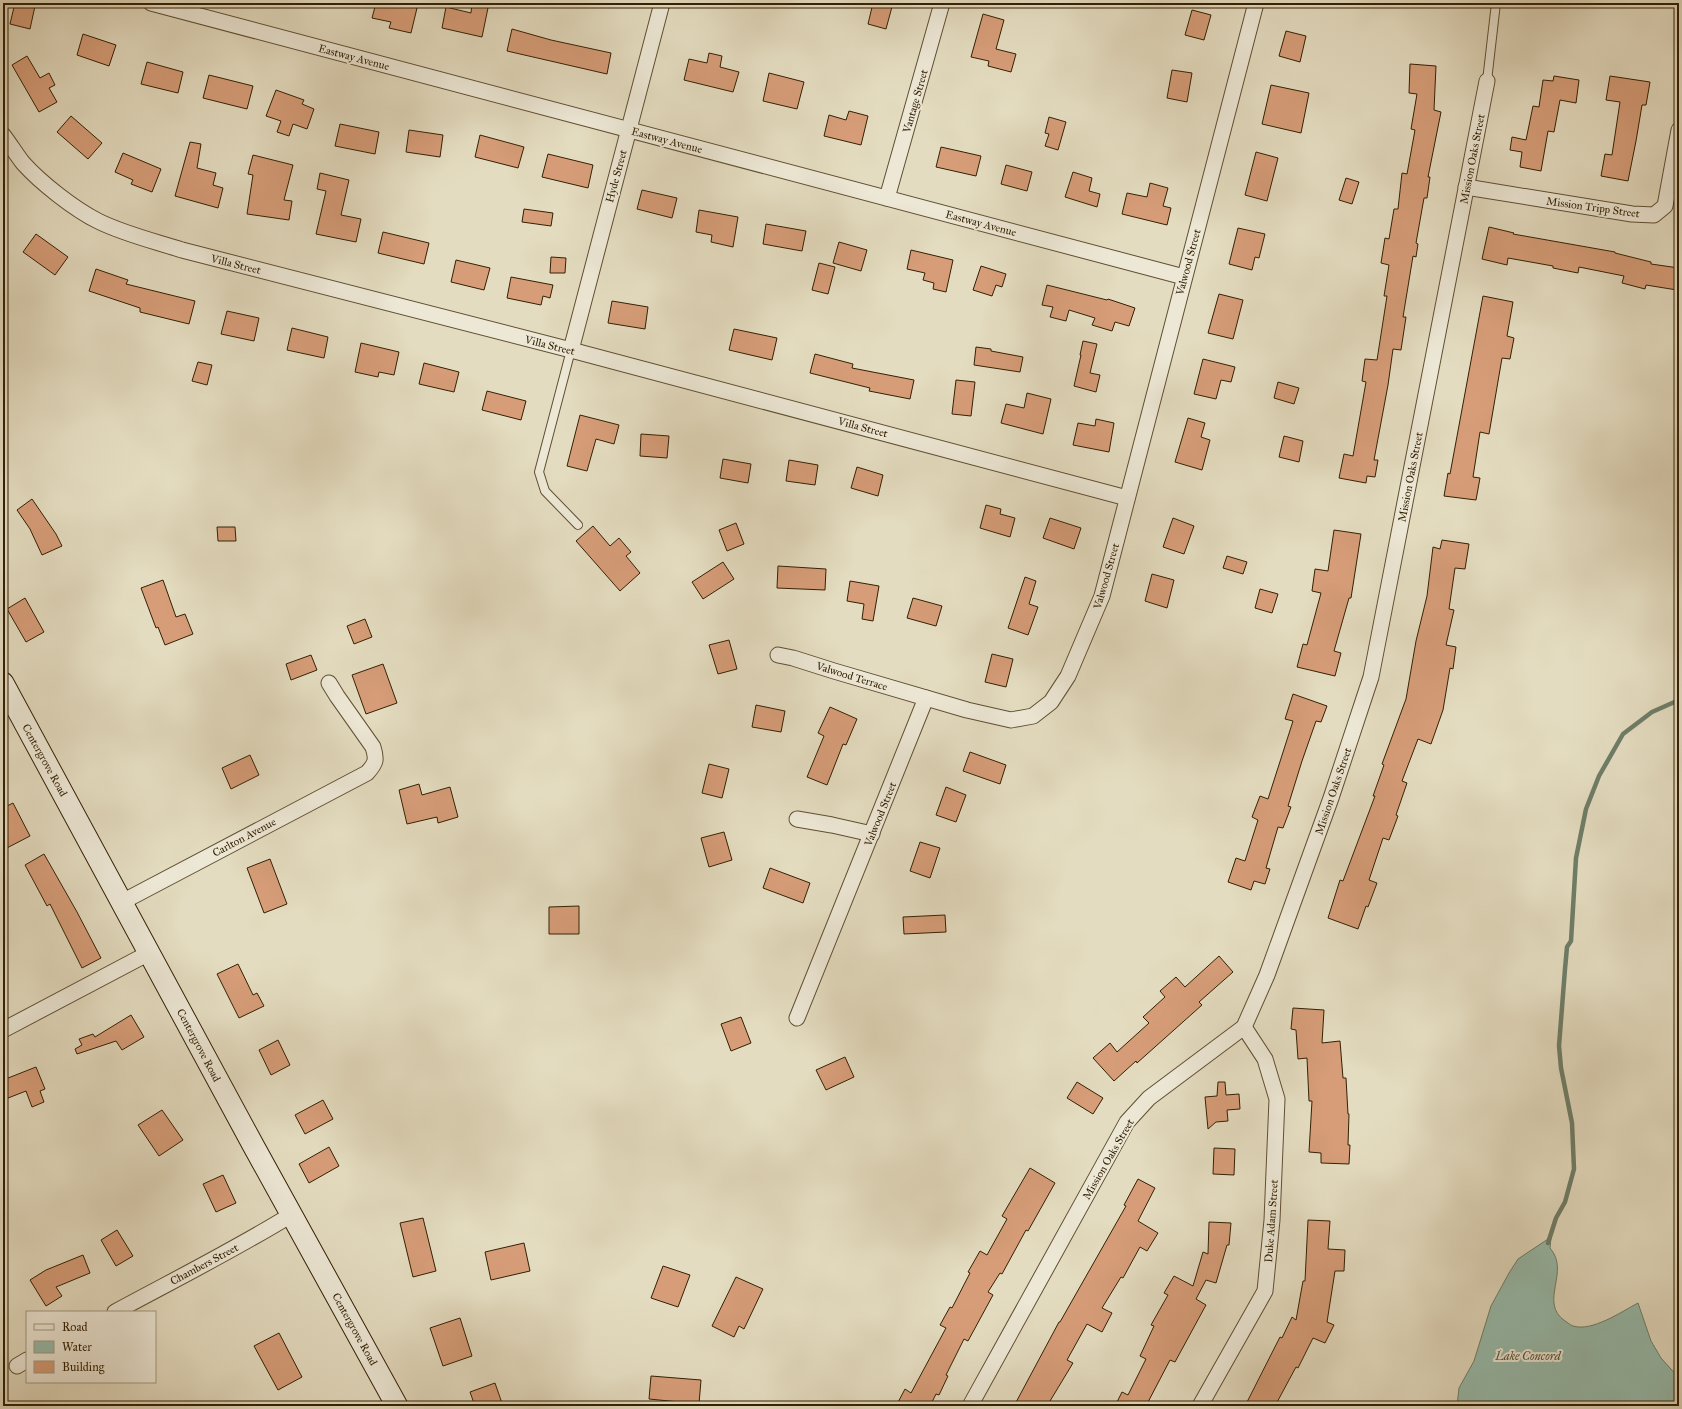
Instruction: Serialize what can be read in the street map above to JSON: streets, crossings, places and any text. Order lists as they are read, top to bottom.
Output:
{
  "streets": {
    "street": [
      "Eastway Avenue",
      "Vantage Street",
      "Mission Oaks Street",
      "Hyde Street",
      "Mission Tripp Street",
      "Valwood Street",
      "Villa Street",
      "Valwood Terrace",
      "Centergrove Road",
      "Carlton Avenue",
      "Duke Adam Street",
      "Chambers Street"
    ]
  },
  "crossings": [
    ["Eastway Avenue", "Vantage Street"],
    ["Eastway Avenue", "Hyde Street"],
    ["Eastway Avenue", "Valwood Street"],
    ["Mission Oaks Street", "Mission Tripp Street"],
    ["Mission Oaks Street", "Duke Adam Street"],
    ["Hyde Street", "Villa Street"],
    ["Valwood Street", "Villa Street"],
    ["Valwood Street", "Valwood Terrace"],
    ["Centergrove Road", "Carlton Avenue"],
    ["Centergrove Road", "Chambers Street"]
  ],
  "water": ["Lake Concord"],
  "legend": ["Road", "Water", "Building"]
}
